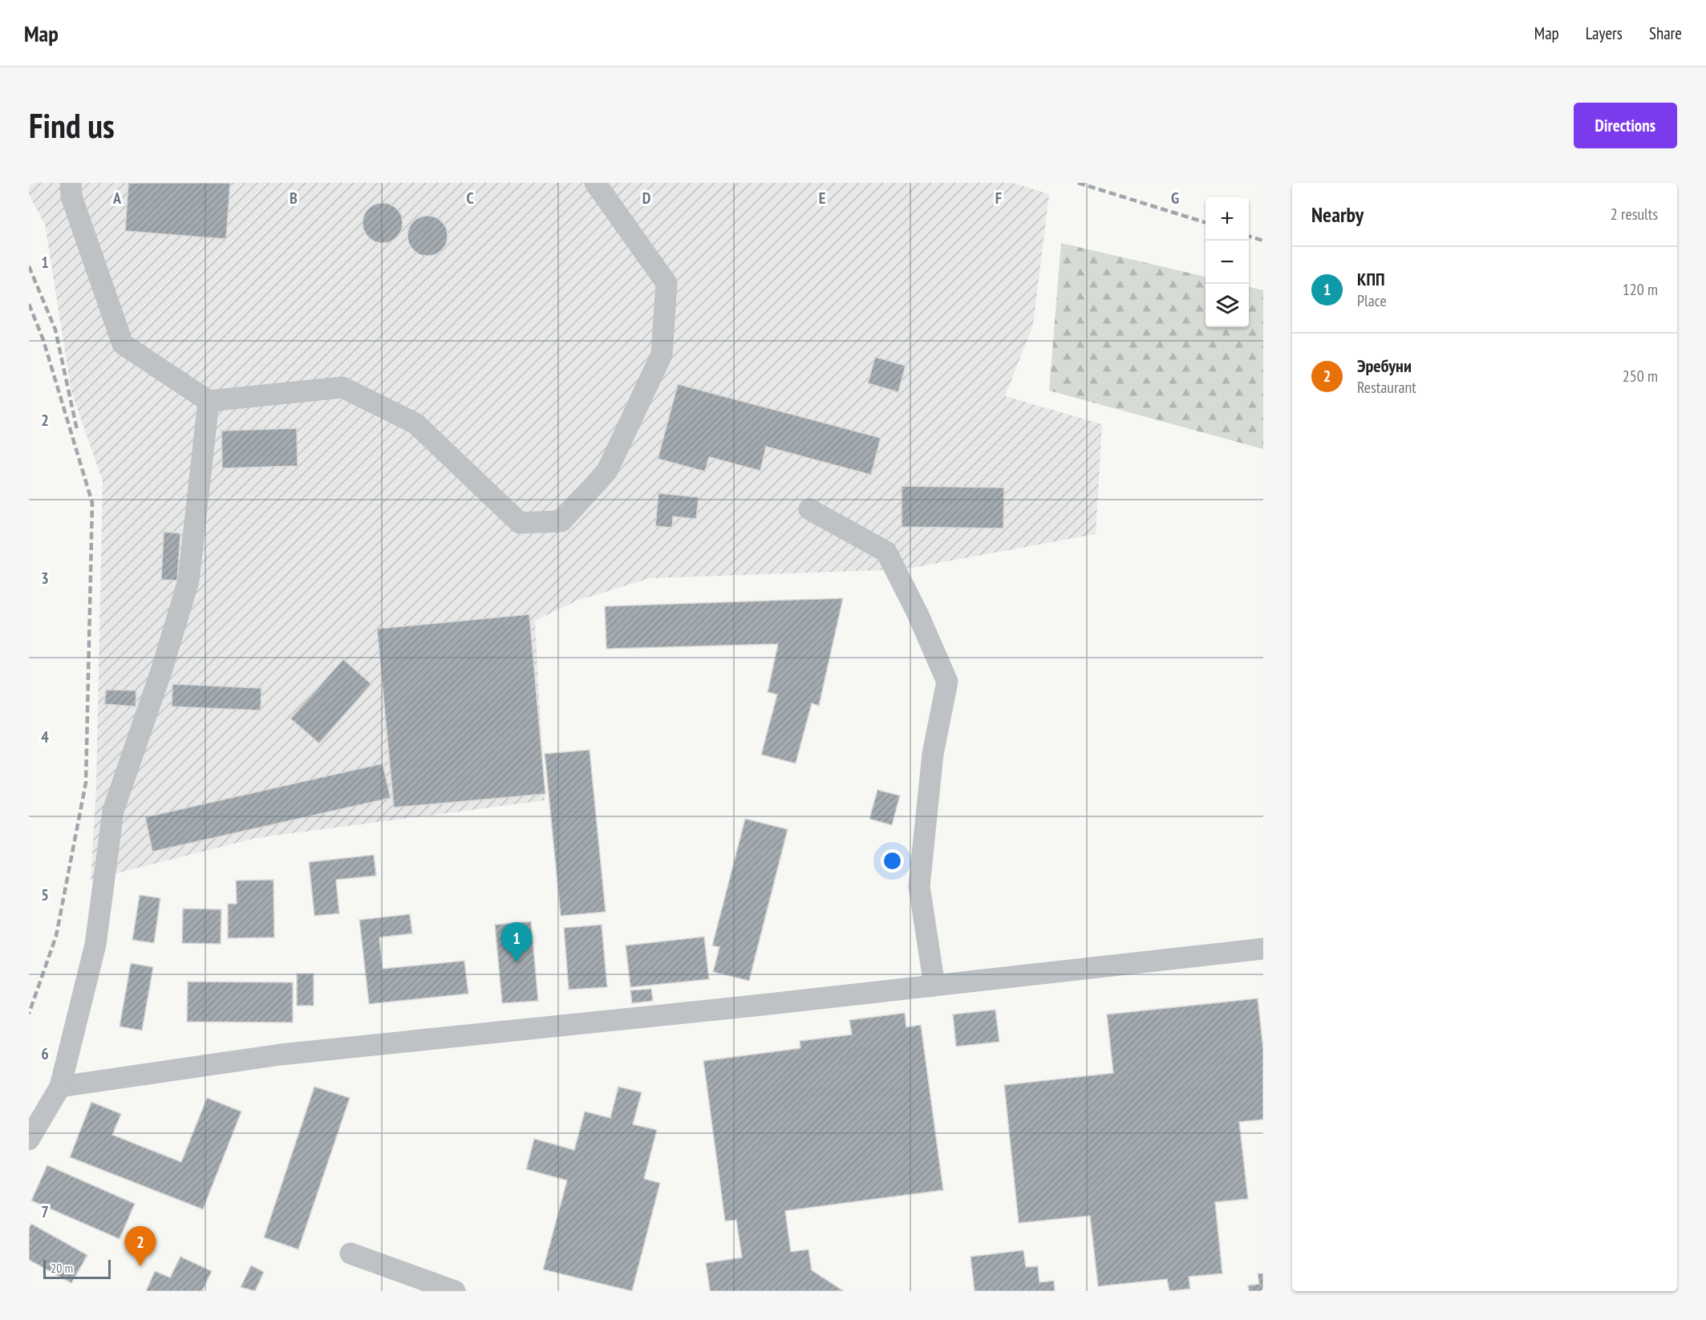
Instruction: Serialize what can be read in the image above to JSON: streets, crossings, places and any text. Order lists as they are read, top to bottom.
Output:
{
  "scale_bar": "20 m",
  "page": {
    "header": "Map",
    "nav": ["Map", "Layers", "Share"],
    "buttons": "Directions",
    "title": "Find us",
    "heading": ["Nearby", "2 results"],
    "map_buttons": ["+", "−"],
    "list": [
      {
        "mark": "1",
        "name": "КПП",
        "note": "Place",
        "value": "120 m"
      },
      {
        "mark": "2",
        "name": "Эребуни",
        "note": "Restaurant",
        "value": "250 m"
      }
    ],
    "pins": ["1", "2"],
    "scale": "20 m"
  },
  "grid": {
    "columns": [
      "A",
      "B",
      "C",
      "D",
      "E",
      "F",
      "G"
    ],
    "rows": [
      "1",
      "2",
      "3",
      "4",
      "5",
      "6",
      "7"
    ]
  }
}
